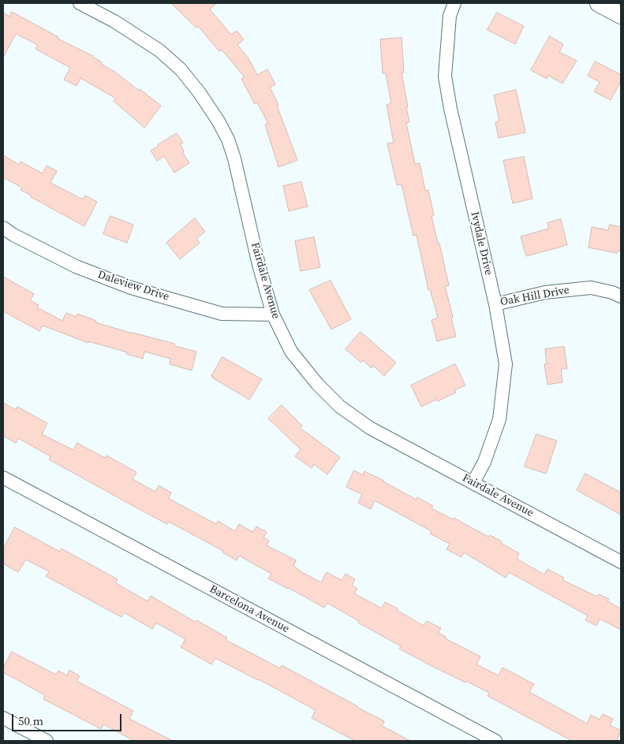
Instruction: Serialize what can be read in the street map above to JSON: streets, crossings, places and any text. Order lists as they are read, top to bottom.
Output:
{
  "streets": {
    "street": [
      "Ivydale Drive",
      "Fairdale Avenue",
      "Daleview Drive",
      "Oak Hill Drive",
      "Barcelona Avenue"
    ]
  },
  "crossings": [
    ["Ivydale Drive", "Fairdale Avenue"],
    ["Ivydale Drive", "Oak Hill Drive"],
    ["Fairdale Avenue", "Daleview Drive"]
  ],
  "scale_bar": "50 m"
}
